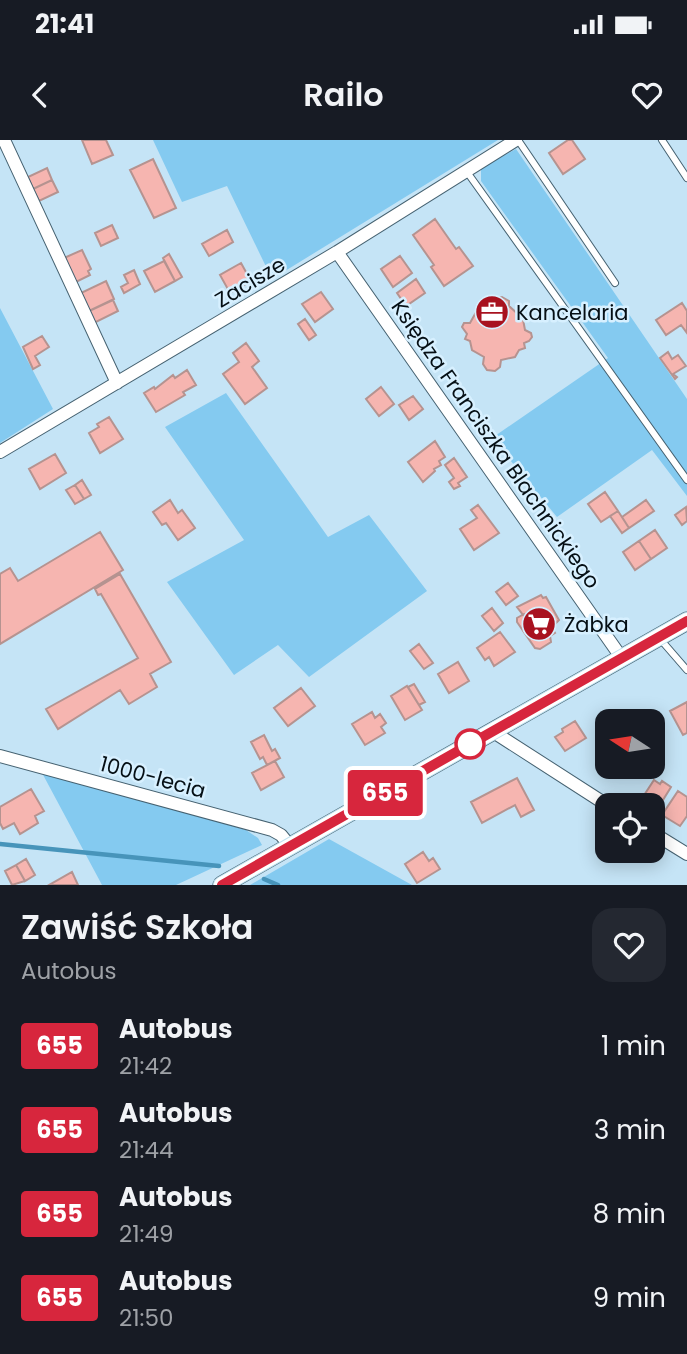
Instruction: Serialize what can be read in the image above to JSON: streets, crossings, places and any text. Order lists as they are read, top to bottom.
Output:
{
  "streets": {
    "street": ["Zacisze", "Księdza Franciszka Blachnickiego", "1000-lecia"]
  },
  "crossings": [
    ["Zacisze", "Księdza Franciszka Blachnickiego"]
  ],
  "places": {
    "office": ["Kancelaria"],
    "supermarket": ["Żabka"]
  },
  "lines": ["bus line 655"],
  "north": "left",
  "page": {
    "status": "21:41",
    "header": "Railo",
    "on_map": "655",
    "heading": ["Zawiść Szkoła", "Autobus"],
    "list": [
      {
        "mark": "655",
        "name": "Autobus",
        "note": "21:42",
        "value": "1 min"
      },
      {
        "mark": "655",
        "name": "Autobus",
        "note": "21:44",
        "value": "3 min"
      },
      {
        "mark": "655",
        "name": "Autobus",
        "note": "21:49",
        "value": "8 min"
      },
      {
        "mark": "655",
        "name": "Autobus",
        "note": "21:50",
        "value": "9 min"
      }
    ]
  }
}
